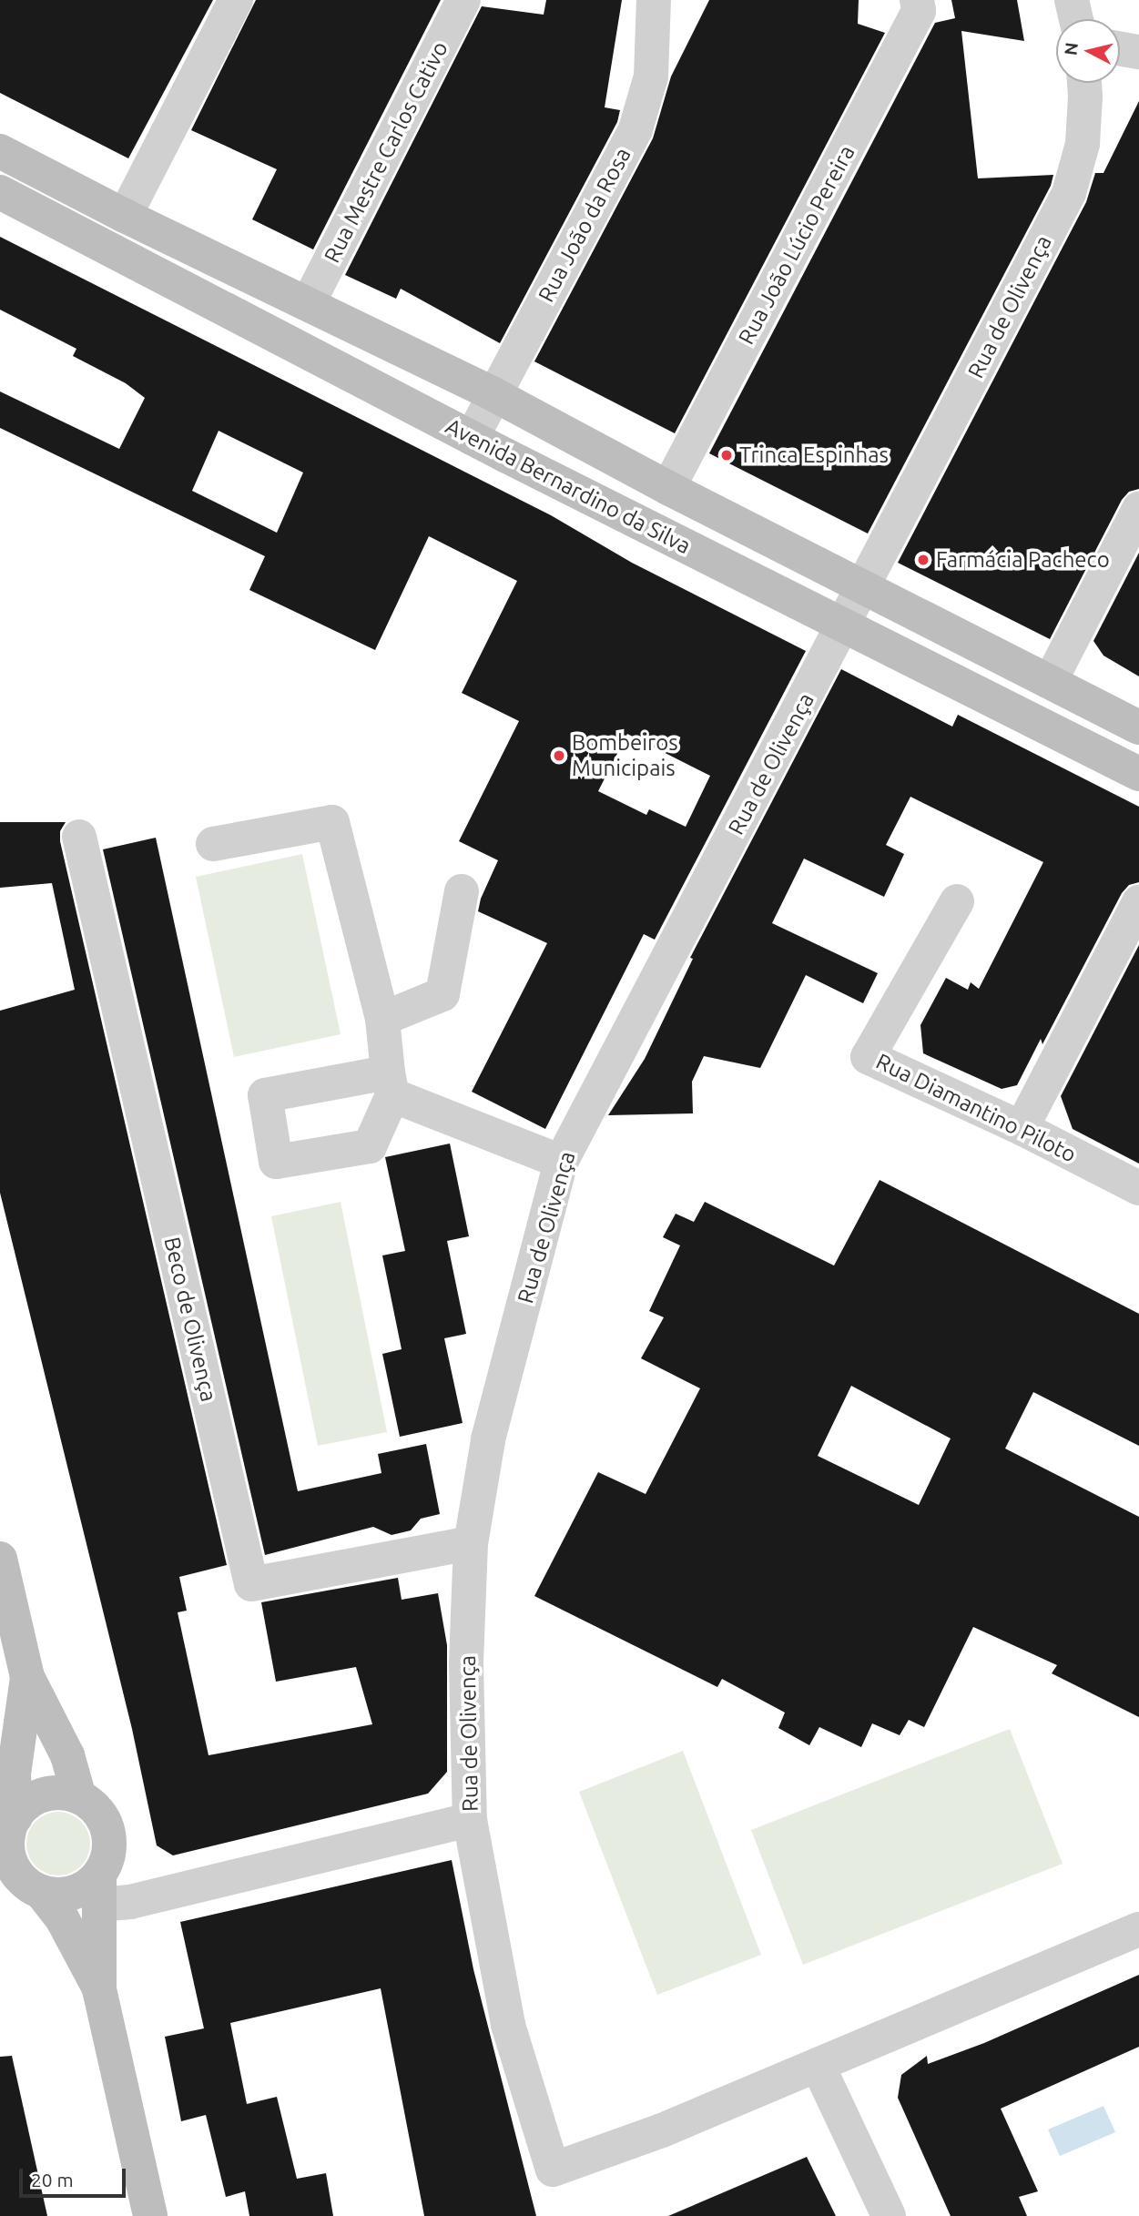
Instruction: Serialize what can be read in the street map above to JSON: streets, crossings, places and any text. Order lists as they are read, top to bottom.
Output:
{
  "streets": {
    "main road": ["Avenida Bernardino da Silva"],
    "street": [
      "Rua Mestre Carlos Cativo",
      "Rua João da Rosa",
      "Rua João Lúcio Pereira",
      "Rua de Olivença",
      "Rua Diamantino Piloto",
      "Beco de Olivença"
    ]
  },
  "crossings": [
    ["Rua Mestre Carlos Cativo", "Avenida Bernardino da Silva"],
    ["Rua João da Rosa", "Avenida Bernardino da Silva"],
    ["Rua João Lúcio Pereira", "Avenida Bernardino da Silva"],
    ["Rua de Olivença", "Avenida Bernardino da Silva"],
    ["Rua de Olivença", "Beco de Olivença"]
  ],
  "places": ["Trinca Espinhas", "Farmácia Pacheco", "Bombeiros Municipais"],
  "scale_bar": "20 m",
  "north": "left"
}
